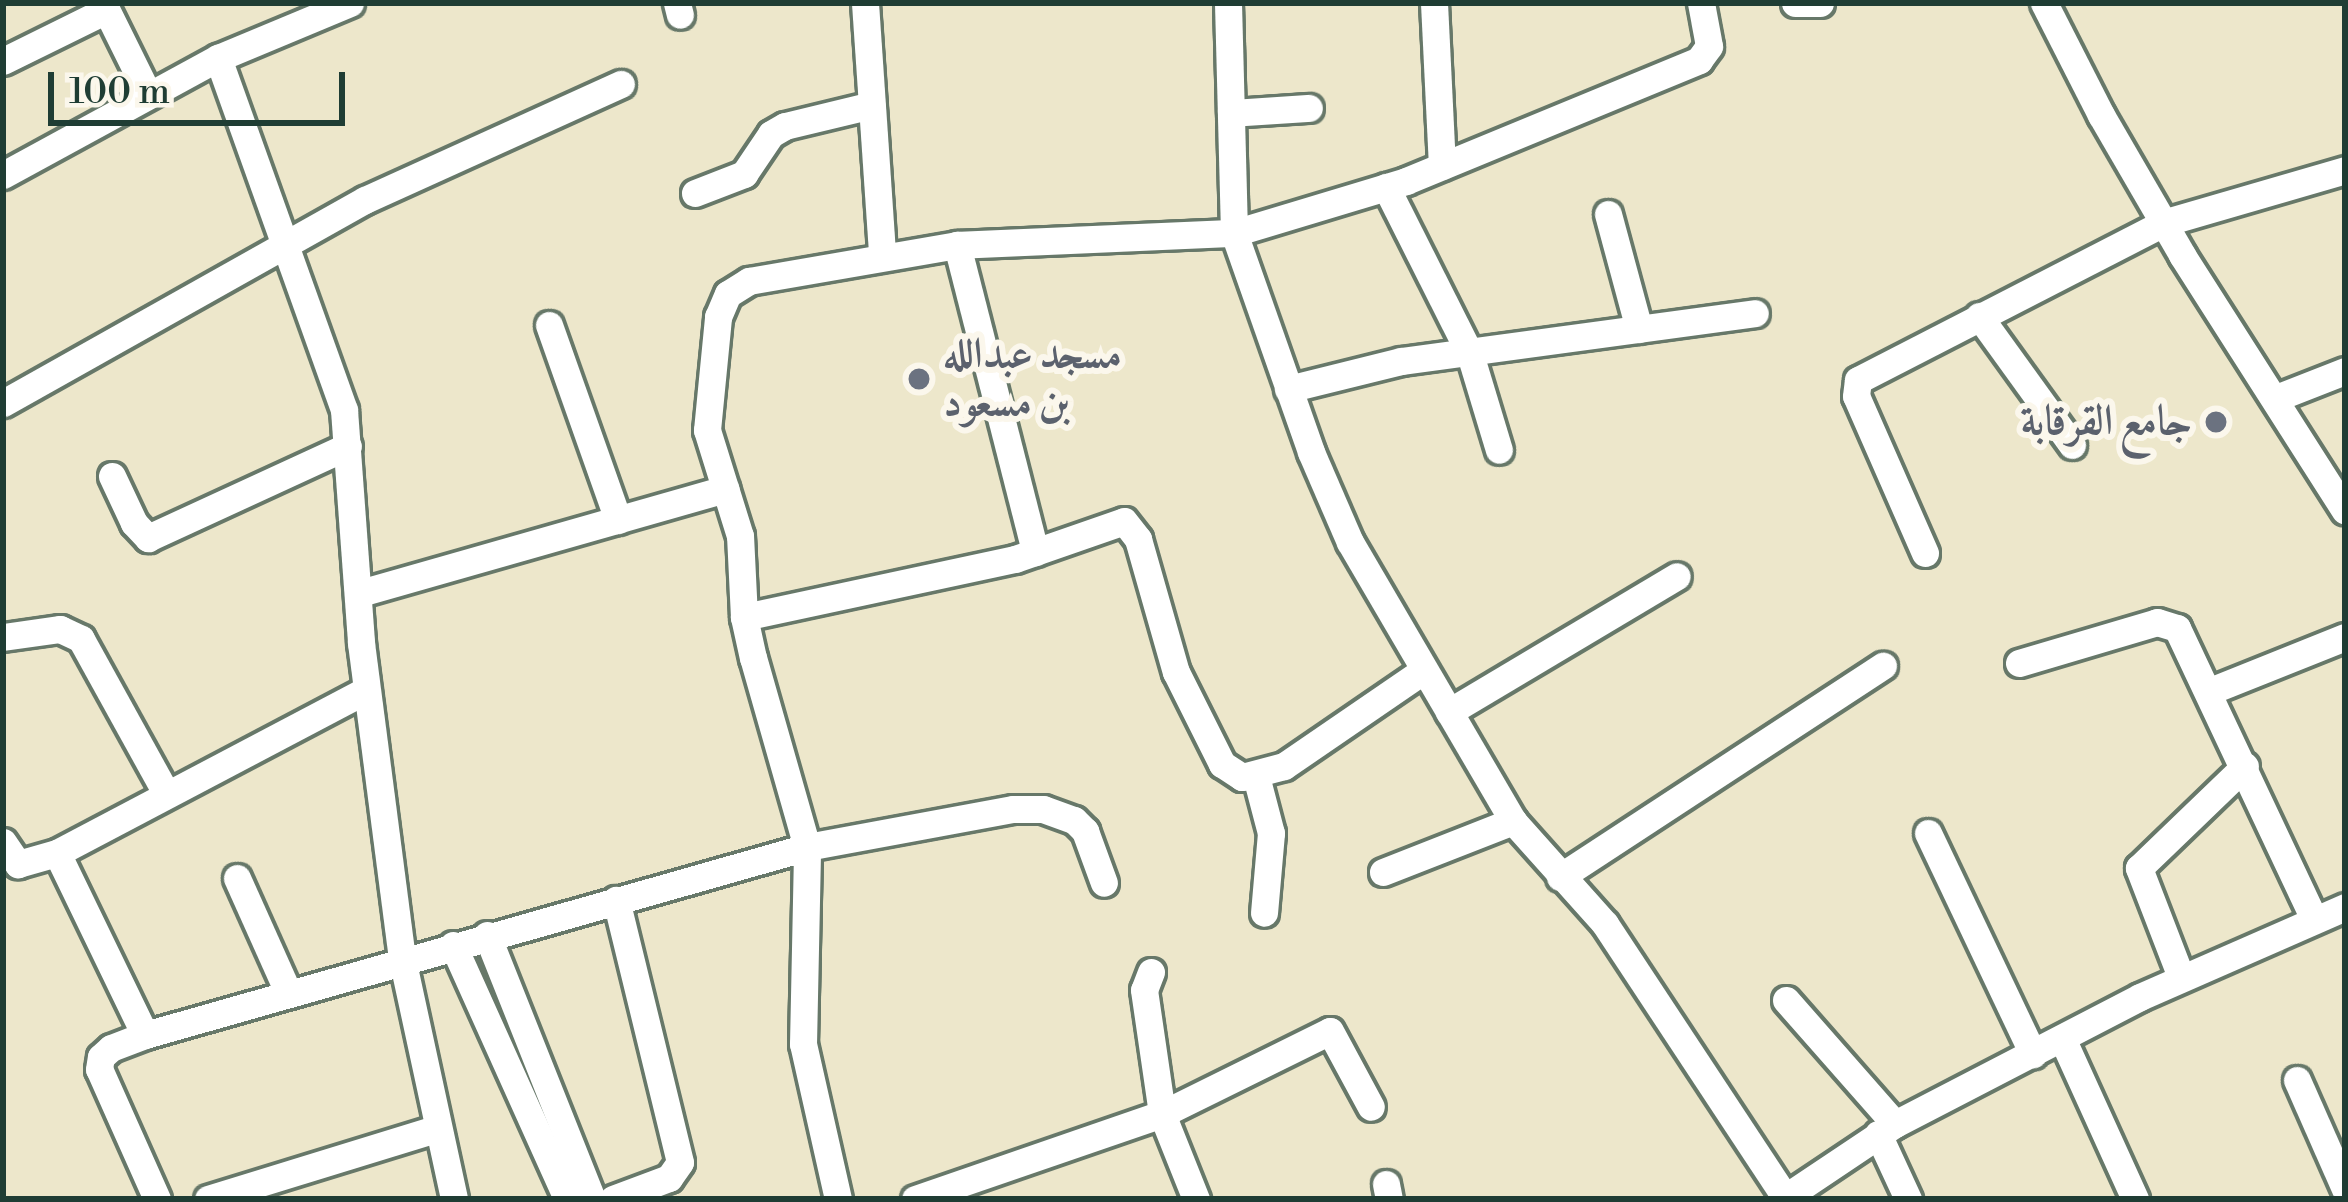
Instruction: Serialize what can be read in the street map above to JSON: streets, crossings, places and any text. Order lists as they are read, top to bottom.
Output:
{
  "places": ["مسجد عبدالله بن مسعود", "جامع القرقابة"],
  "scale_bar": "100 m"
}
